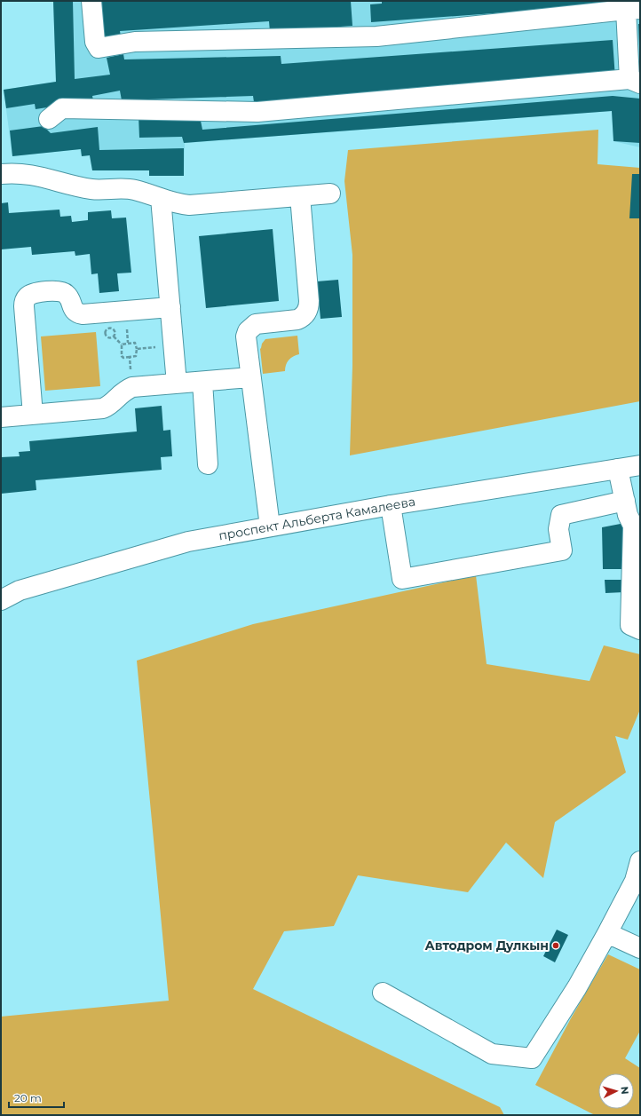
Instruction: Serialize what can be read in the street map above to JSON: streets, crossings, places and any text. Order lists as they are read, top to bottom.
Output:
{
  "streets": {
    "main road": ["проспект Альберта Камалеева"]
  },
  "places": ["Автодром Дулкын"],
  "scale_bar": "20 m",
  "north": "right"
}
